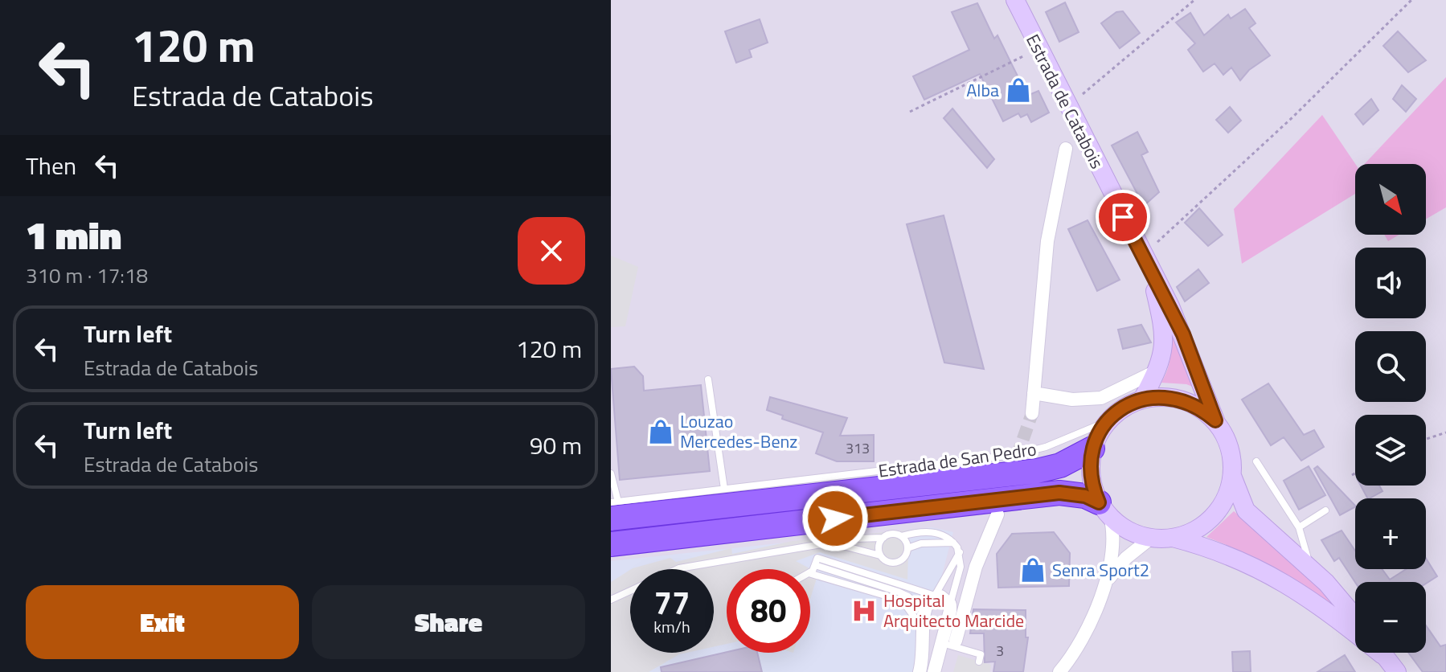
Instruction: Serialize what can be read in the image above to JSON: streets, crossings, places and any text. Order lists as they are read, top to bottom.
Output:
{
  "streets": {
    "main road": ["Estrada de Catabois"],
    "lane": ["Estrada de San Pedro"]
  },
  "crossings": [
    ["Estrada de Catabois", "Estrada de San Pedro"]
  ],
  "places": {
    "shop": ["Alba", "Louzao Mercedes-Benz", "Senra Sport2"],
    "hospital": ["Hospital Arquitecto Marcide"]
  },
  "house_numbers": ["313", "3"],
  "north": "bottom right",
  "page": {
    "turn": ["120 m", "Estrada de Catabois"],
    "then": "Then",
    "map_buttons": ["+", "−"],
    "heading": ["1 min", "310 m · 17:18"],
    "list": [
      {
        "name": "Turn left",
        "note": "Estrada de Catabois",
        "value": "120 m"
      },
      {
        "name": "Turn left",
        "note": "Estrada de Catabois",
        "value": "90 m"
      }
    ],
    "speed": "77 km/h",
    "limit": "80",
    "buttons": ["Exit", "Share"]
  }
}
